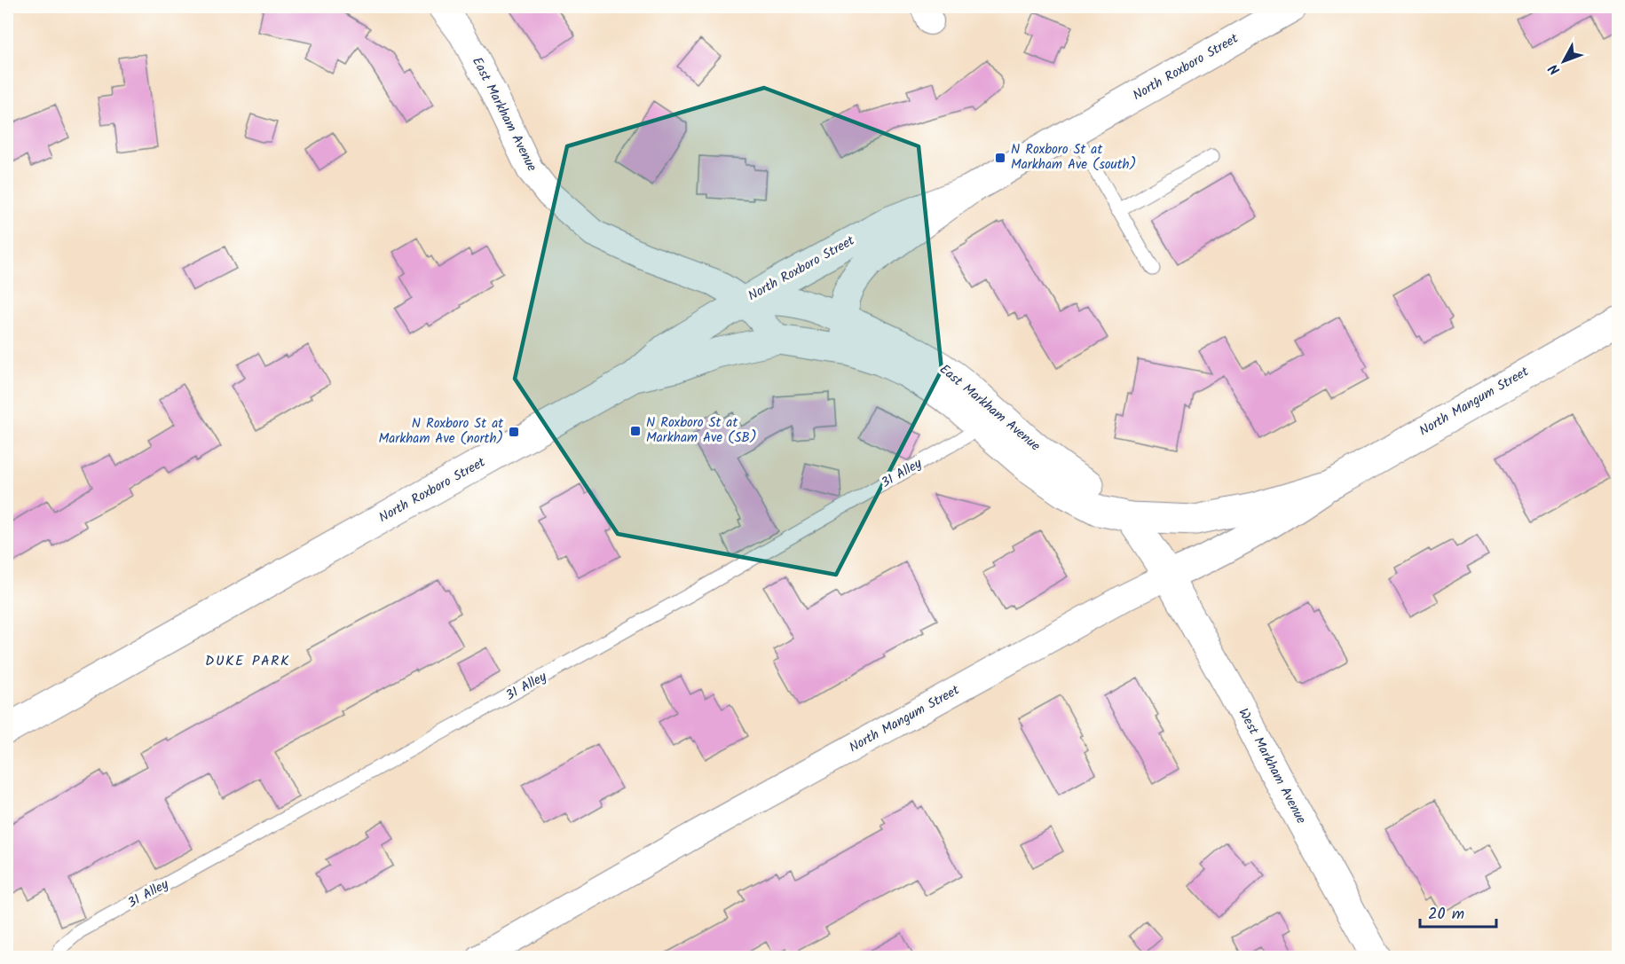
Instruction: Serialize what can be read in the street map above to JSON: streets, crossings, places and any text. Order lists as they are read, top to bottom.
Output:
{
  "streets": {
    "main road": [
      "North Roxboro Street",
      "East Markham Avenue",
      "North Mangum Street",
      "West Markham Avenue"
    ],
    "lane": ["31 Alley"]
  },
  "crossings": [
    ["North Roxboro Street", "East Markham Avenue"],
    ["East Markham Avenue", "North Mangum Street"],
    ["East Markham Avenue", "31 Alley"],
    ["East Markham Avenue", "West Markham Avenue"],
    ["North Mangum Street", "West Markham Avenue"]
  ],
  "districts": ["DUKE PARK"],
  "places": {
    "transit": ["N Roxboro St at Markham Ave (south)", "N Roxboro St at Markham Ave (SB)", "N Roxboro St at Markham Ave (north)"]
  },
  "scale_bar": "20 m",
  "north": "bottom left"
}
